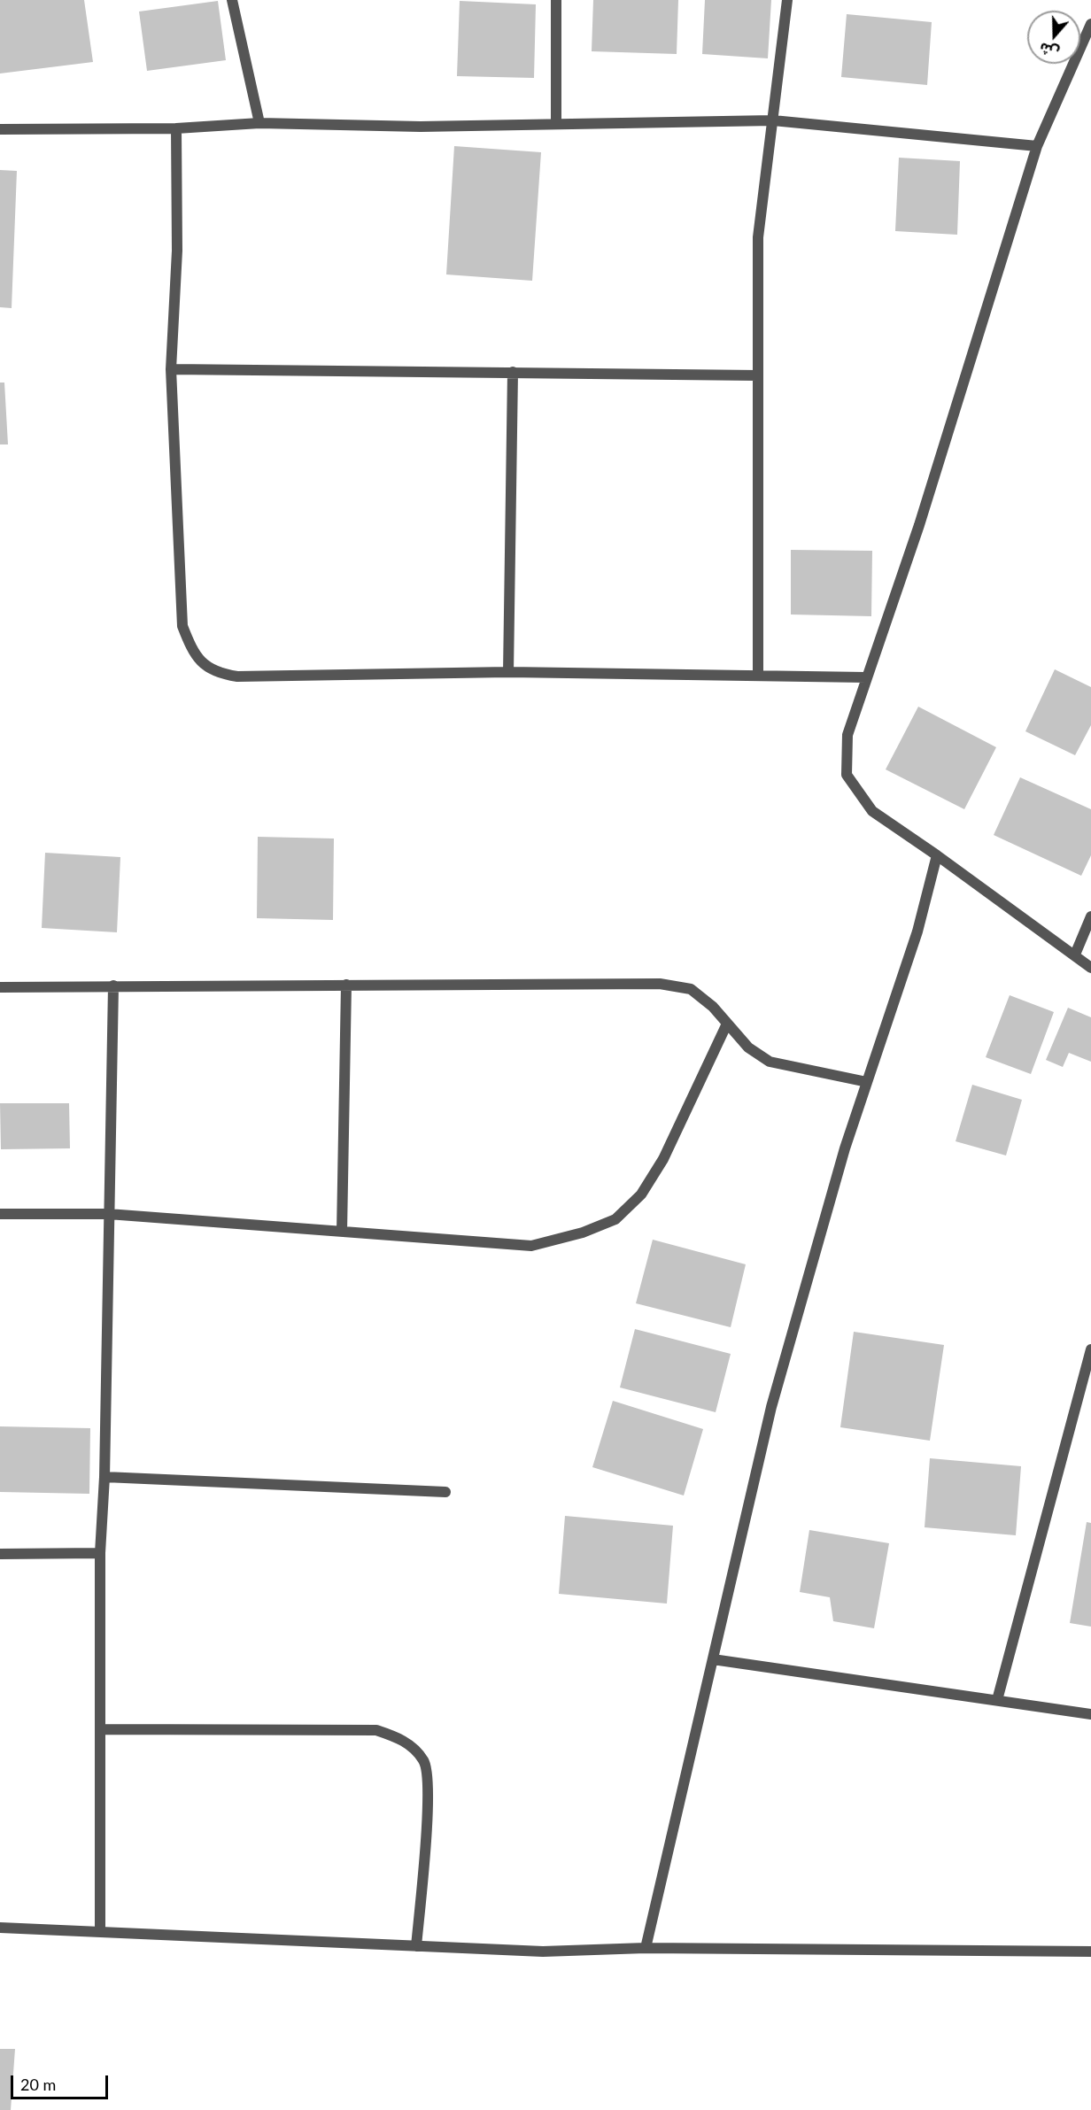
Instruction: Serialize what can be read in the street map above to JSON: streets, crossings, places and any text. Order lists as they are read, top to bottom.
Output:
{
  "scale_bar": "20 m",
  "north": "bottom"
}
